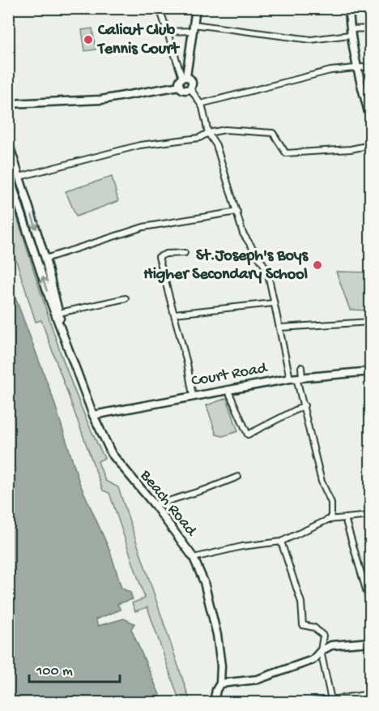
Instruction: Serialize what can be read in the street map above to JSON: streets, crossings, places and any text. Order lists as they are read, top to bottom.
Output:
{
  "streets": {
    "main road": ["Court Road", "Beach Road"]
  },
  "crossings": [
    ["Court Road", "Beach Road"]
  ],
  "places": ["Calicut Club Tennis Court", "St.Joseph's Boys Higher Secondary School"],
  "scale_bar": "100 m"
}
